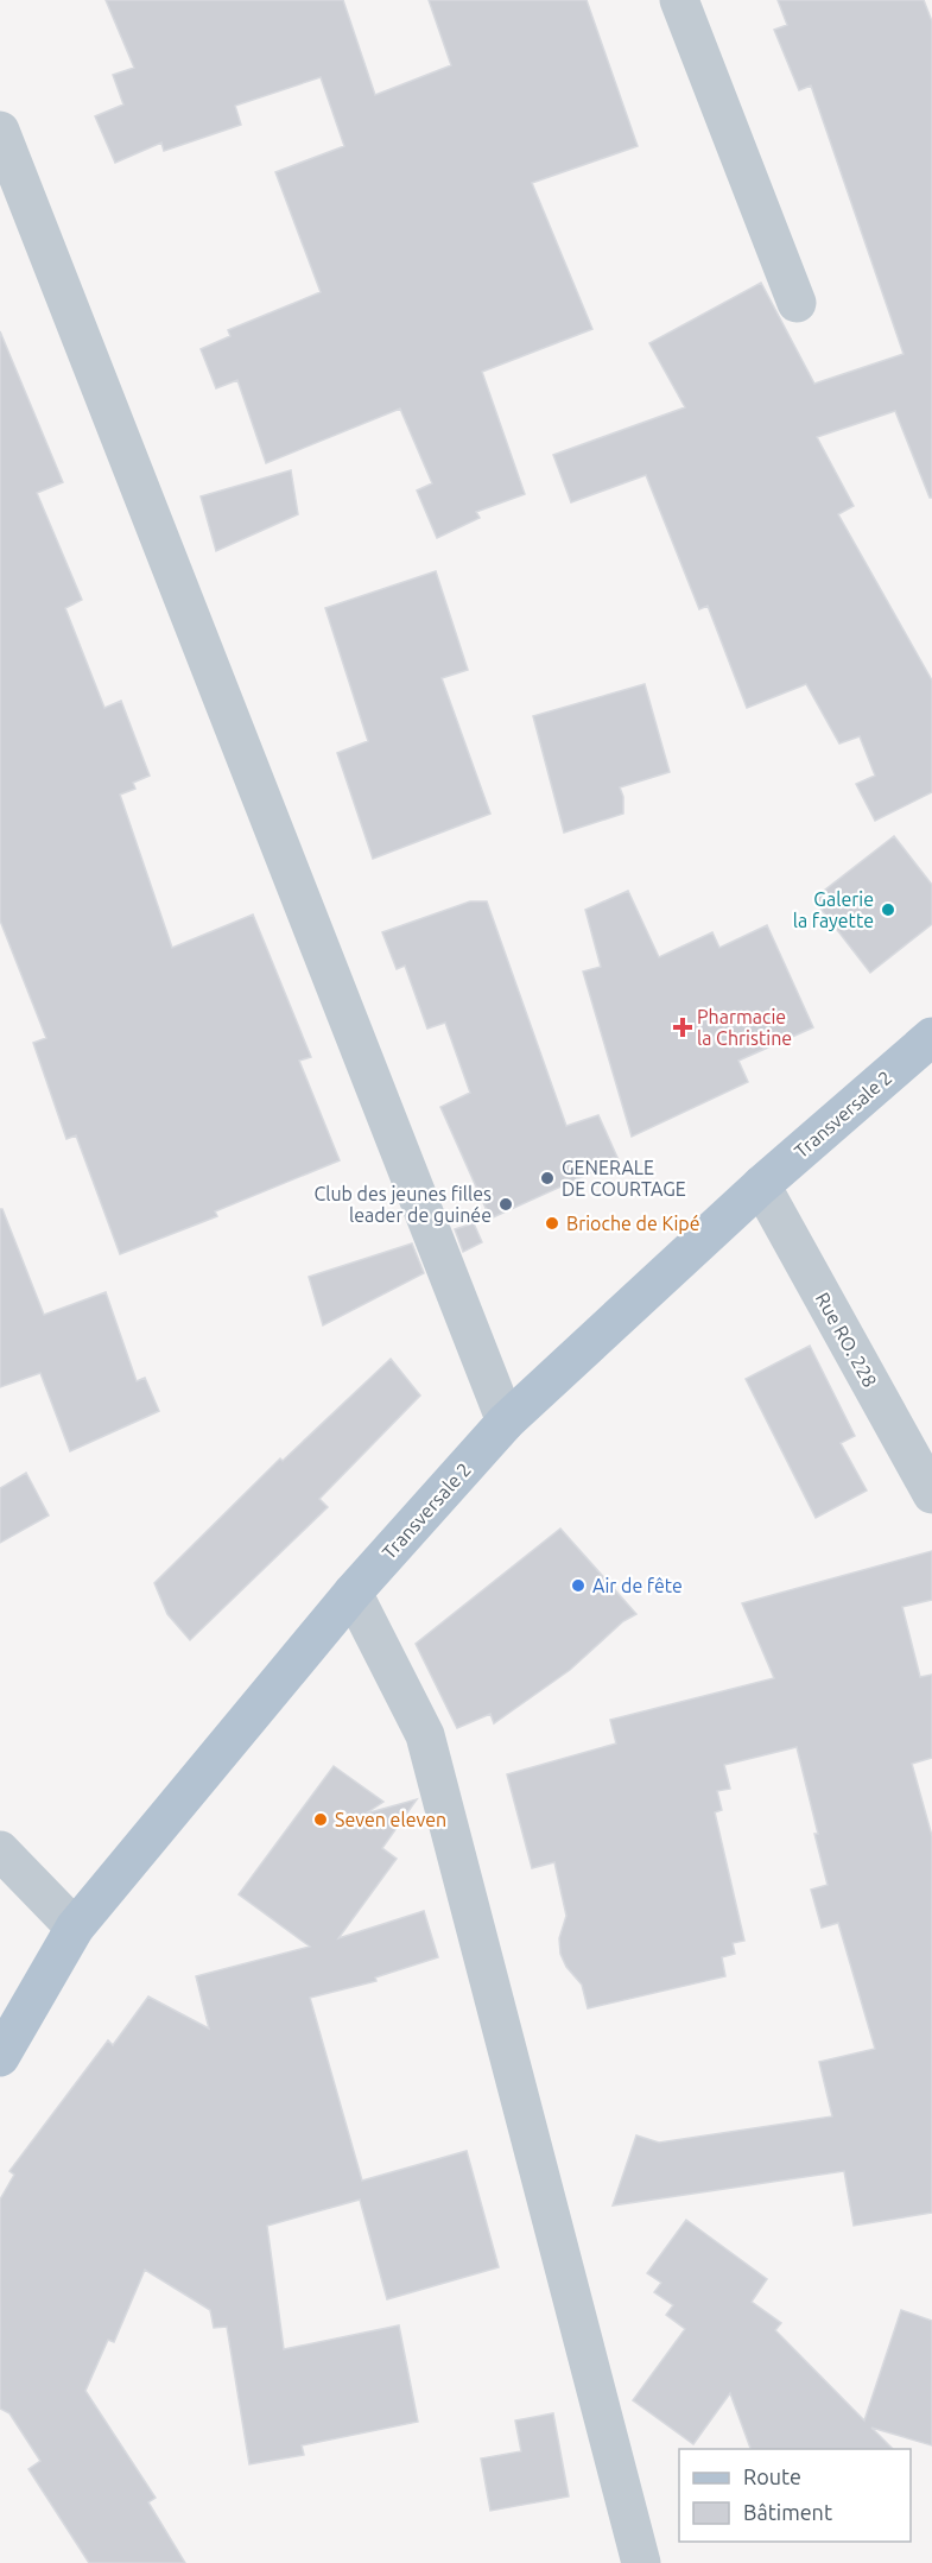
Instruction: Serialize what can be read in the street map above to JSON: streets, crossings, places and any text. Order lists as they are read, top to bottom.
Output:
{
  "streets": {
    "main road": ["Transversale 2"],
    "street": ["Rue RO. 228"]
  },
  "crossings": [
    ["Transversale 2", "Rue RO. 228"]
  ],
  "places": {
    "other": [
      "Galerie la fayette",
      "GENERALE DE COURTAGE",
      "Club des jeunes filles leader de guinée",
      "Brioche de Kipé",
      "Air de fête",
      "Seven eleven"
    ],
    "health": ["Pharmacie la Christine"]
  },
  "legend": ["Route", "Bâtiment"]
}
